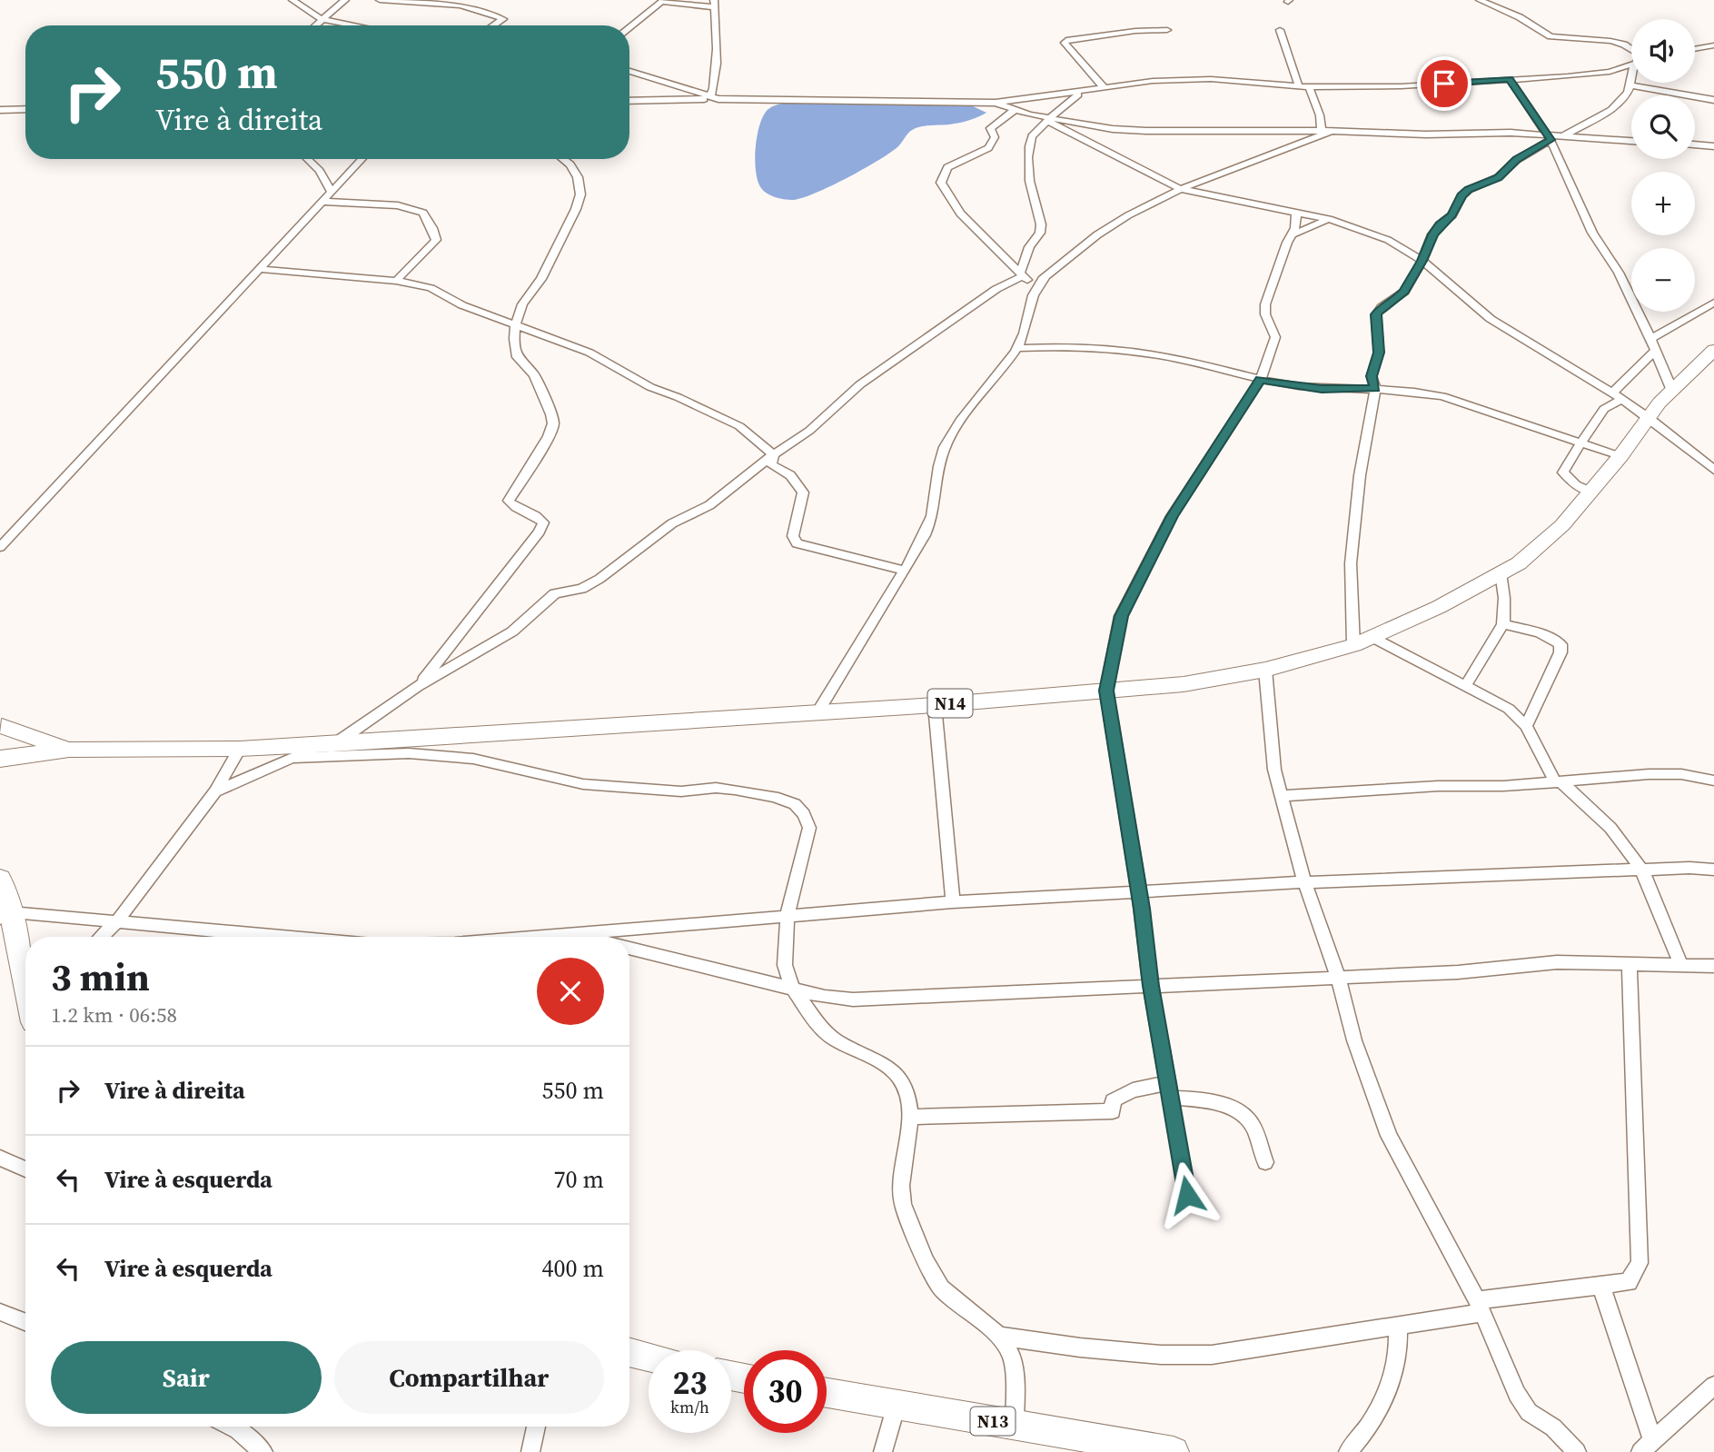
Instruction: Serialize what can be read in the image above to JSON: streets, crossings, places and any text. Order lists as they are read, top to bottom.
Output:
{
  "streets": {
    "main road": ["N14", "N13"]
  },
  "page": {
    "map_buttons": ["+", "−"],
    "turn": ["550 m", "Vire à direita"],
    "heading": ["3 min", "1.2 km · 06:58"],
    "list": [
      {
        "name": "Vire à direita",
        "value": "550 m"
      },
      {
        "name": "Vire à esquerda",
        "value": "70 m"
      },
      {
        "name": "Vire à esquerda",
        "value": "400 m"
      }
    ],
    "buttons": ["Sair", "Compartilhar"],
    "speed": "23 km/h",
    "limit": "30"
  }
}
